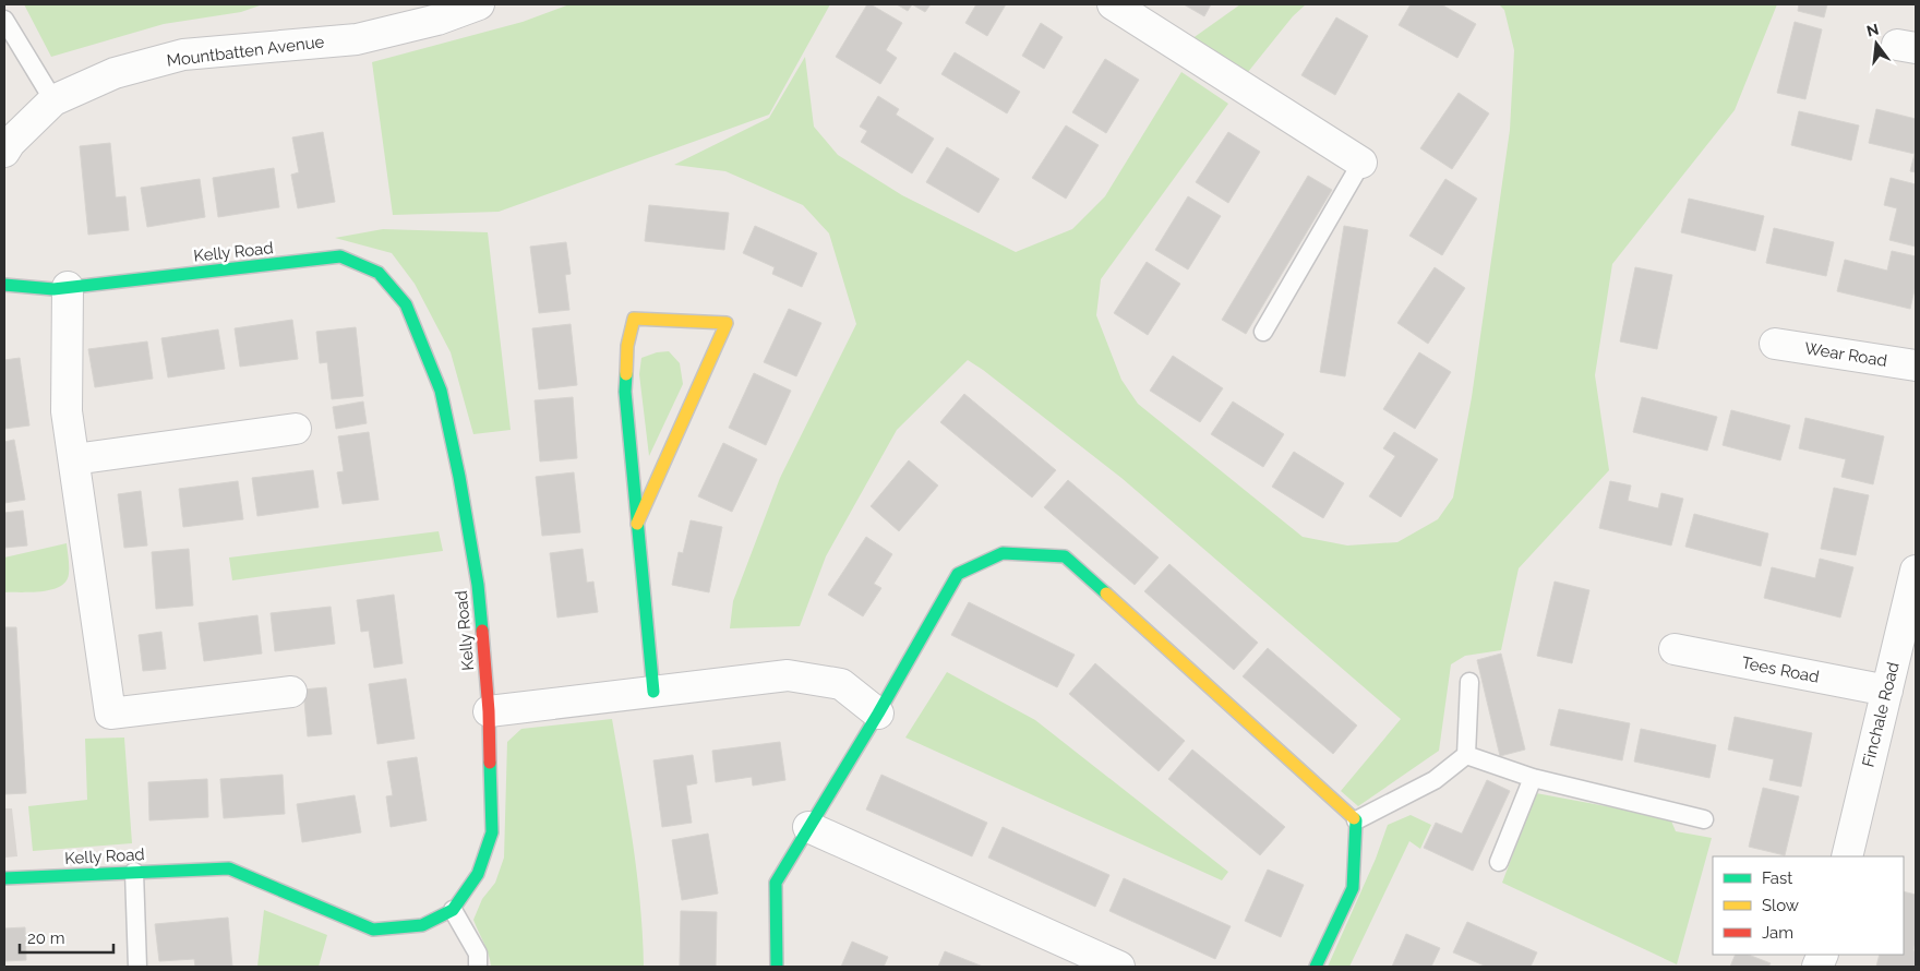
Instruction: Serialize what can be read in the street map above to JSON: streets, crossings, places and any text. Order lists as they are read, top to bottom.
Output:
{
  "streets": {
    "street": [
      "Mountbatten Avenue",
      "Kelly Road",
      "Wear Road",
      "Tees Road",
      "Finchale Road"
    ]
  },
  "crossings": [
    ["Tees Road", "Finchale Road"]
  ],
  "legend": ["Fast", "Slow", "Jam"],
  "scale_bar": "20 m",
  "north": "top"
}
